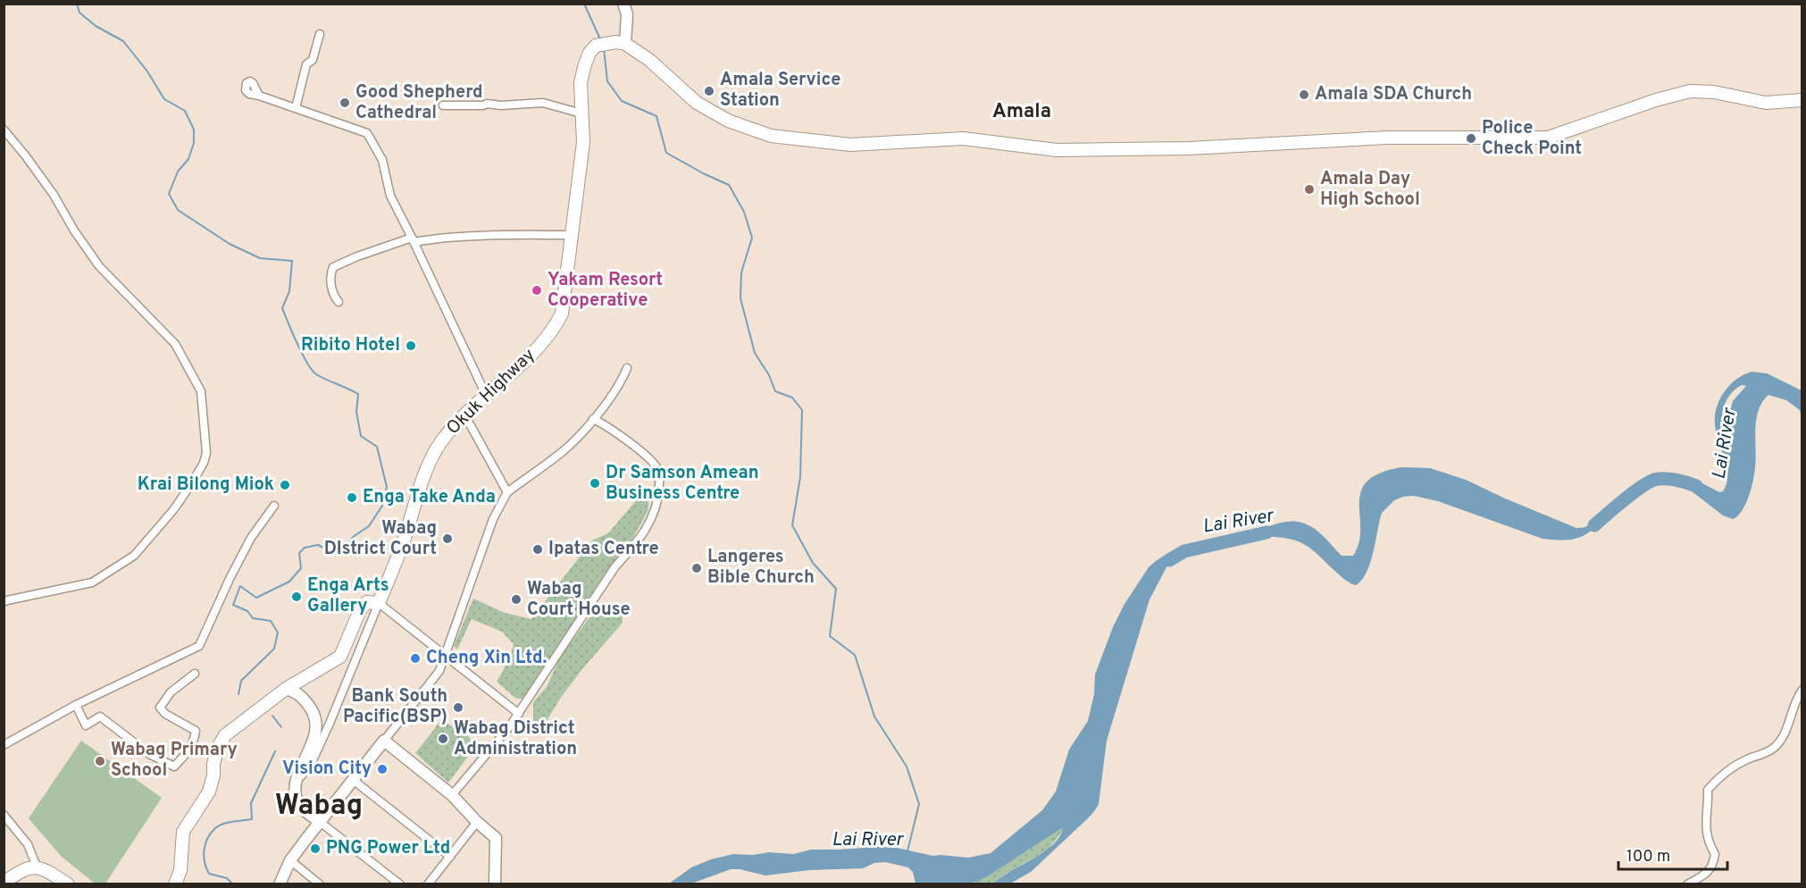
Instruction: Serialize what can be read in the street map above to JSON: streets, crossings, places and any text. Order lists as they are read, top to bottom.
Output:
{
  "streets": {
    "main road": ["Okuk Highway"]
  },
  "districts": ["Amala", "Wabag"],
  "water": ["Lai River"],
  "places": [
    "Amala Service Station",
    "Amala SDA Church",
    "Good Shepherd Cathedral",
    "Police Check Point",
    "Amala Day High School",
    "Yakam Resort Cooperative",
    "Ribito Hotel",
    "Dr Samson Amean Business Centre",
    "Krai Bilong Miok",
    "Enga Take Anda",
    "Wabag DIstrict Court",
    "Ipatas Centre",
    "Langeres Bible Church",
    "Enga Arts Gallery",
    "Wabag Court House",
    "Cheng Xin Ltd.",
    "Bank South Pacific(BSP)",
    "Wabag District Administration",
    "Wabag Primary School",
    "Vision City",
    "PNG Power Ltd"
  ],
  "scale_bar": "100 m"
}
